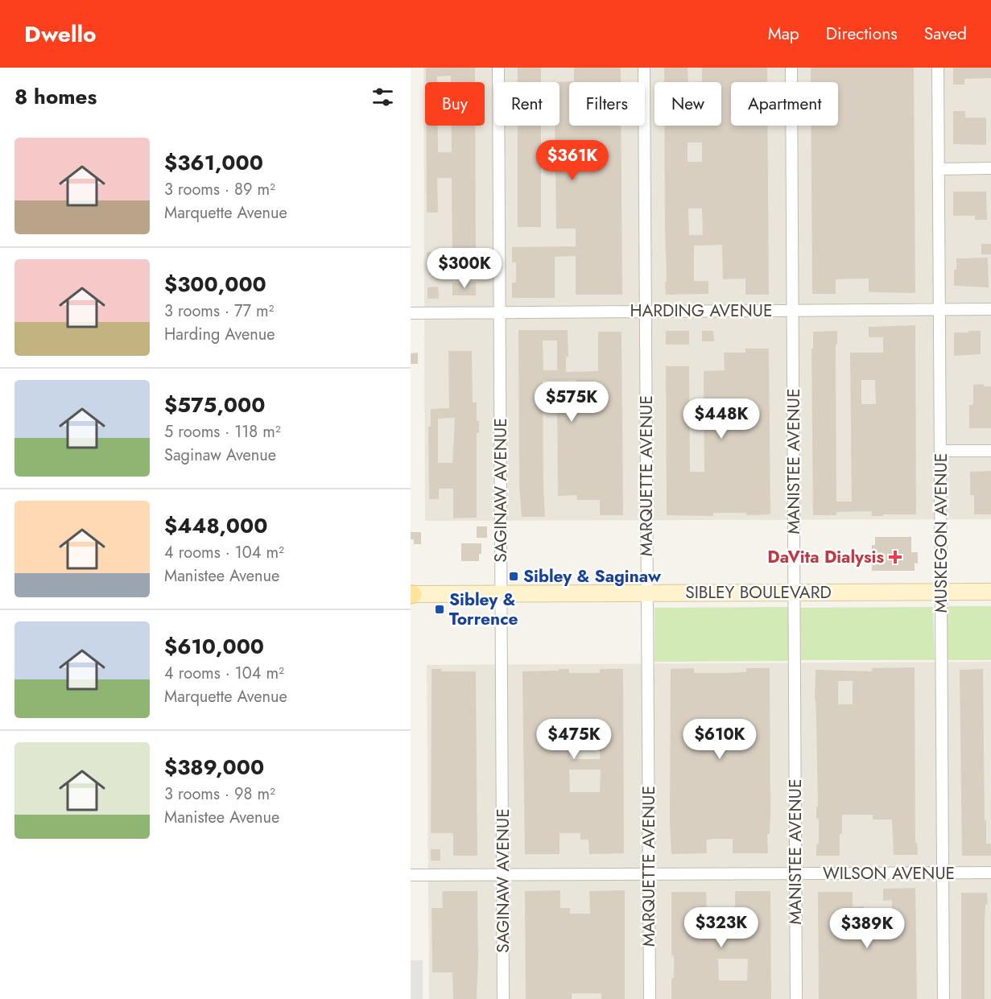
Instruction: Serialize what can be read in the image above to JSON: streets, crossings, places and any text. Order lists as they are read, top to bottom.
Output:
{
  "streets": {
    "main road": ["SIBLEY BOULEVARD"],
    "street": [
      "HARDING AVENUE",
      "MANISTEE AVENUE",
      "MARQUETTE AVENUE",
      "SAGINAW AVENUE",
      "MUSKEGON AVENUE",
      "WILSON AVENUE"
    ]
  },
  "crossings": [
    ["HARDING AVENUE", "MANISTEE AVENUE"],
    ["HARDING AVENUE", "MARQUETTE AVENUE"],
    ["HARDING AVENUE", "SAGINAW AVENUE"],
    ["HARDING AVENUE", "MUSKEGON AVENUE"],
    ["MANISTEE AVENUE", "SIBLEY BOULEVARD"],
    ["MANISTEE AVENUE", "WILSON AVENUE"],
    ["MARQUETTE AVENUE", "SIBLEY BOULEVARD"],
    ["MARQUETTE AVENUE", "WILSON AVENUE"],
    ["SAGINAW AVENUE", "SIBLEY BOULEVARD"],
    ["SAGINAW AVENUE", "WILSON AVENUE"],
    ["MUSKEGON AVENUE", "SIBLEY BOULEVARD"],
    ["MUSKEGON AVENUE", "WILSON AVENUE"]
  ],
  "places": {
    "health": ["DaVita Dialysis"],
    "transit": ["Sibley & Saginaw", "Sibley & Torrence"]
  },
  "page": {
    "header": "Dwello",
    "nav": ["Map", "Directions", "Saved"],
    "heading": "8 homes",
    "chip": [
      "Buy",
      "Rent",
      "Filters",
      "New",
      "Apartment"
    ],
    "list": [
      {
        "name": "$361,000",
        "note": "3 rooms · 89 m² · Marquette Avenue"
      },
      {
        "name": "$300,000",
        "note": "3 rooms · 77 m² · Harding Avenue"
      },
      {
        "name": "$575,000",
        "note": "5 rooms · 118 m² · Saginaw Avenue"
      },
      {
        "name": "$448,000",
        "note": "4 rooms · 104 m² · Manistee Avenue"
      },
      {
        "name": "$610,000",
        "note": "4 rooms · 104 m² · Marquette Avenue"
      },
      {
        "name": "$389,000",
        "note": "3 rooms · 98 m² · Manistee Avenue"
      }
    ],
    "price": [
      "$361K",
      "$300K",
      "$575K",
      "$448K",
      "$475K",
      "$610K",
      "$323K",
      "$389K"
    ]
  }
}
